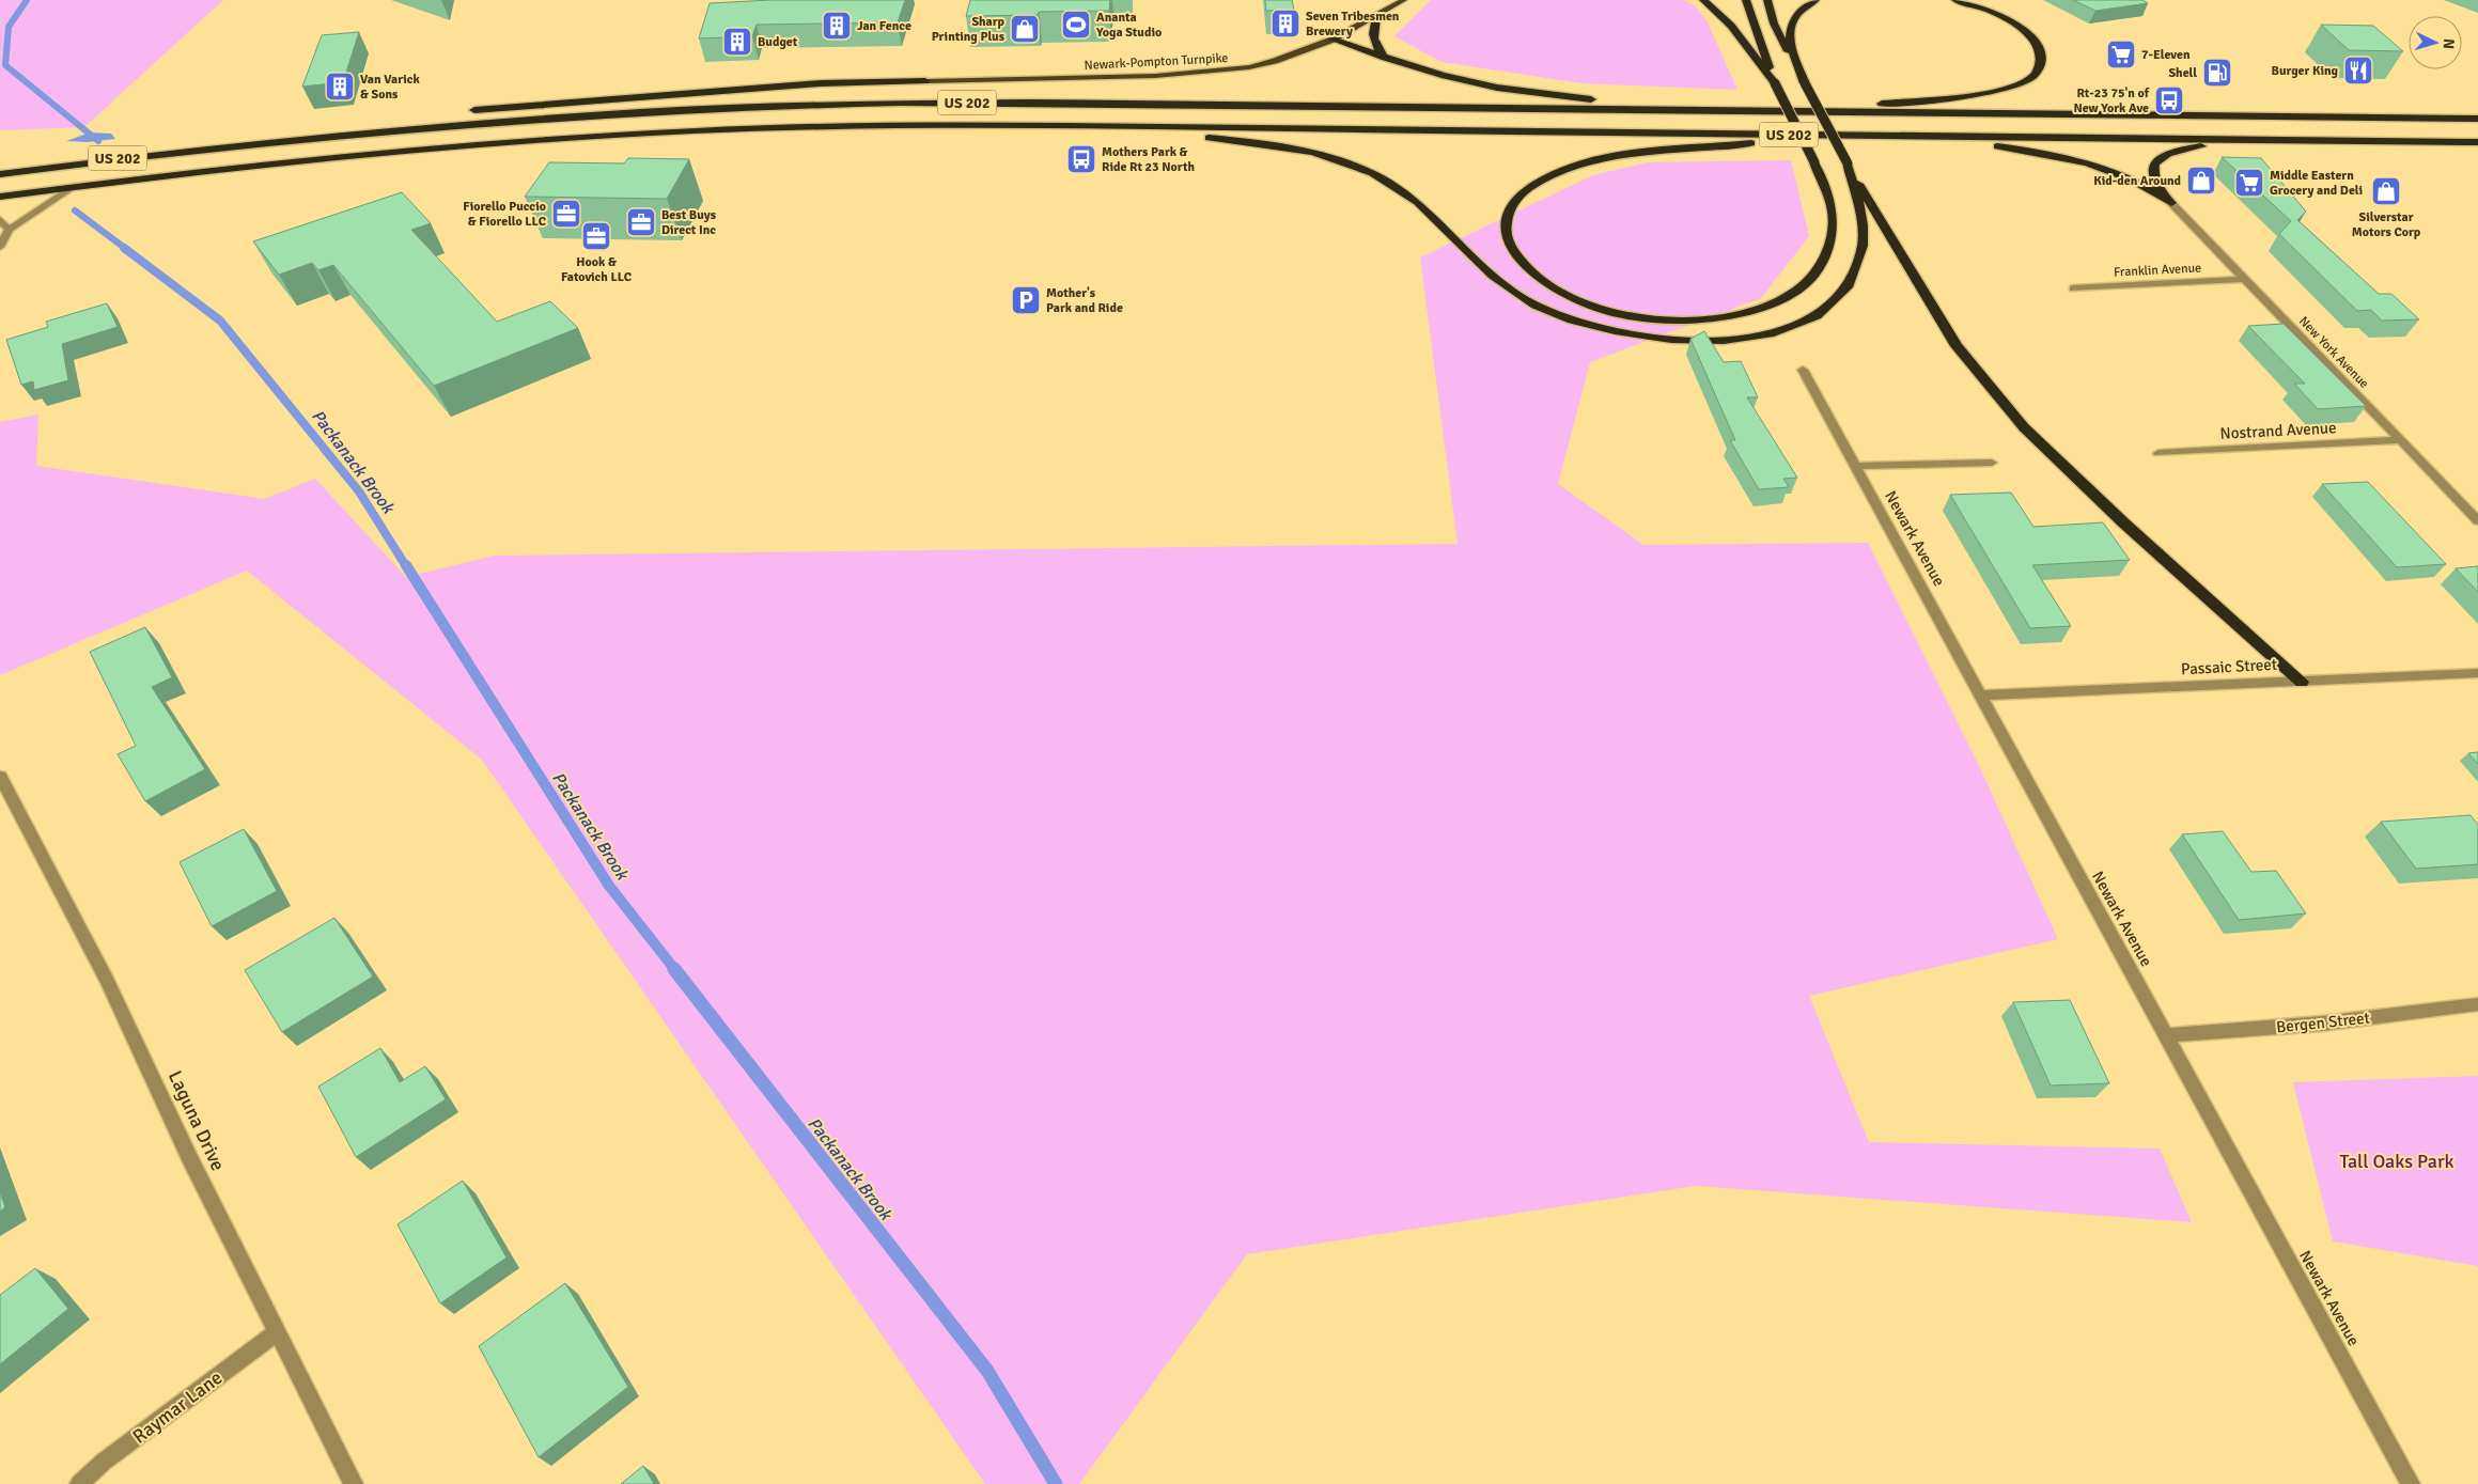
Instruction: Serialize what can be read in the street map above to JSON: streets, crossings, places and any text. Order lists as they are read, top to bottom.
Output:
{
  "streets": {
    "highway": ["US 202"],
    "main road": ["Newark-Pompton Turnpike"],
    "street": [
      "Franklin Avenue",
      "New York Avenue",
      "Nostrand Avenue",
      "Newark Avenue",
      "Passaic Street",
      "Bergen Street",
      "Laguna Drive",
      "Raymar Lane"
    ]
  },
  "crossings": [
    ["Franklin Avenue", "New York Avenue"],
    ["New York Avenue", "Nostrand Avenue"],
    ["Newark Avenue", "Passaic Street"],
    ["Newark Avenue", "Bergen Street"],
    ["Laguna Drive", "Raymar Lane"]
  ],
  "water": ["Packanack Brook"],
  "parks": ["Tall Oaks Park"],
  "places": {
    "building": [
      "Seven Tribesmen Brewery",
      "Jan Fence",
      "Budget",
      "Van Varick & Sons"
    ],
    "sports": ["Ananta Yoga Studio"],
    "shop": ["Sharp Printing Plus", "Kid-den Around", "Silverstar Motors Corp"],
    "supermarket": ["7-Eleven", "Middle Eastern Grocery and Deli"],
    "restaurant": ["Burger King"],
    "fuel station": ["Shell"],
    "bus stop": ["Rt-23 75'n of New York Ave", "Mothers Park & Ride Rt 23 North"],
    "office": ["Fiorello Puccio & Fiorello LLC", "Best Buys Direct Inc", "Hook & Fatovich LLC"],
    "parking": ["Mother's Park and Ride"]
  },
  "north": "right"
}
